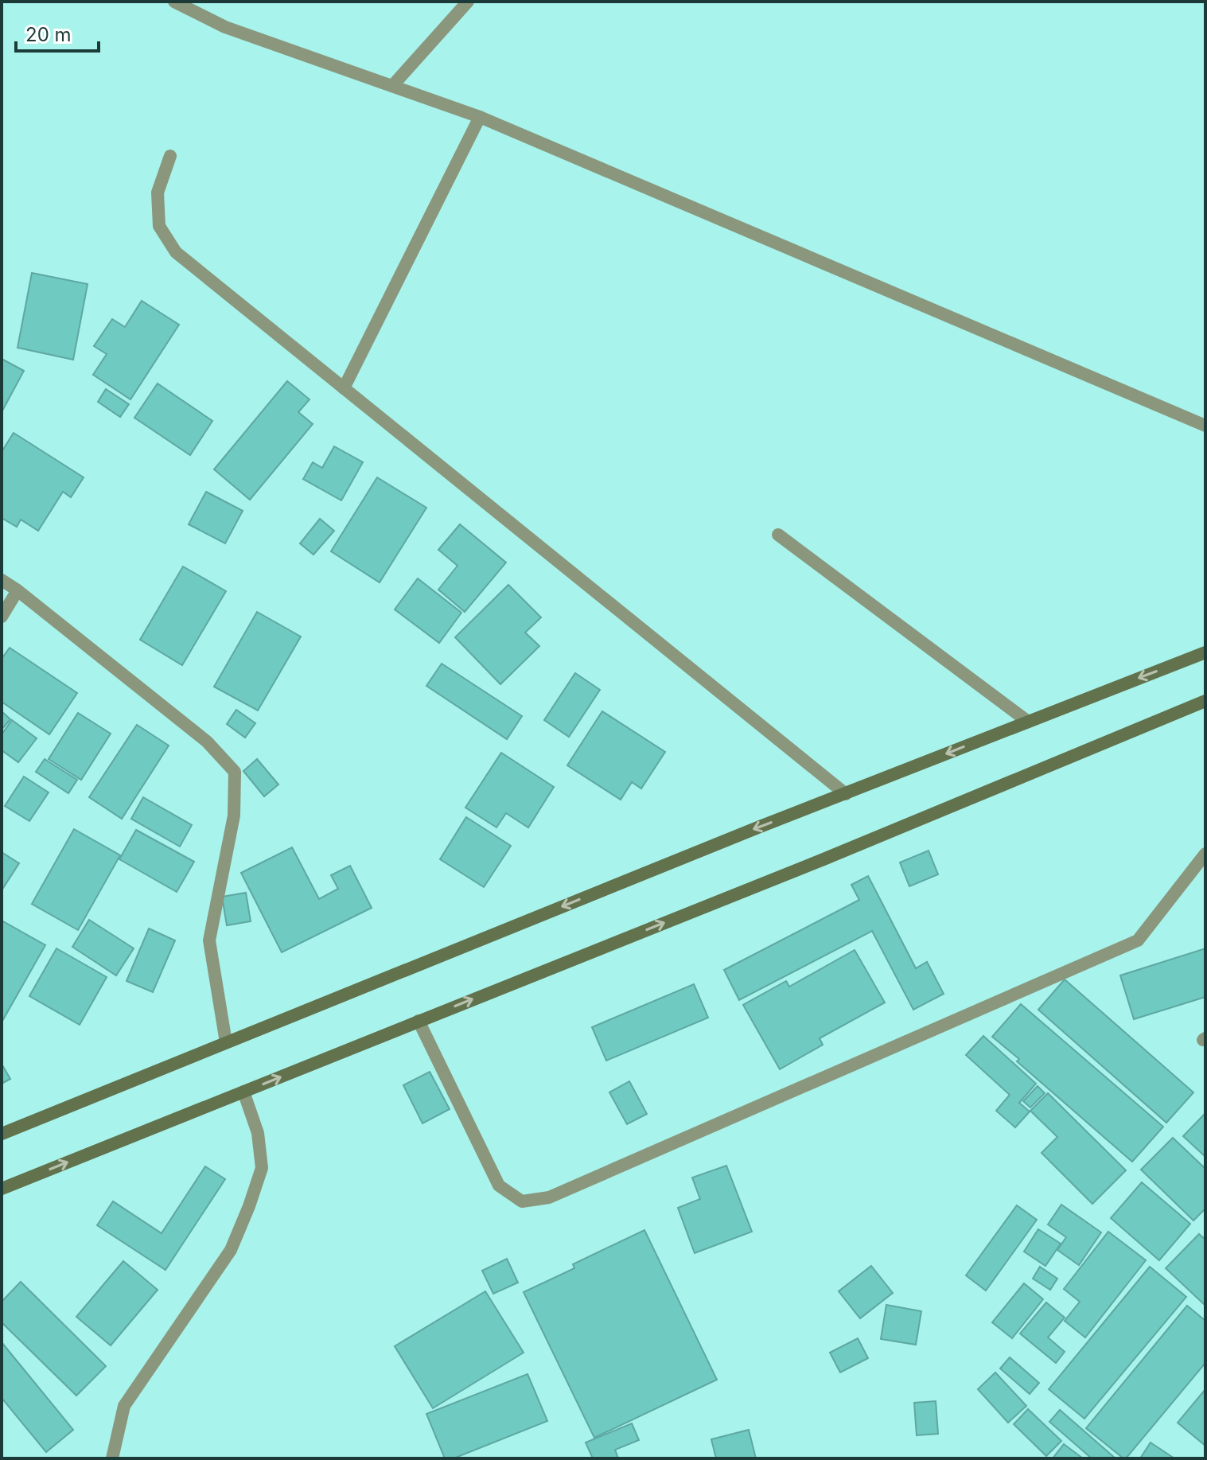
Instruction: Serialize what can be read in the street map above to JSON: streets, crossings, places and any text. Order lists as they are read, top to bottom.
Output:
{
  "scale_bar": "20 m"
}
